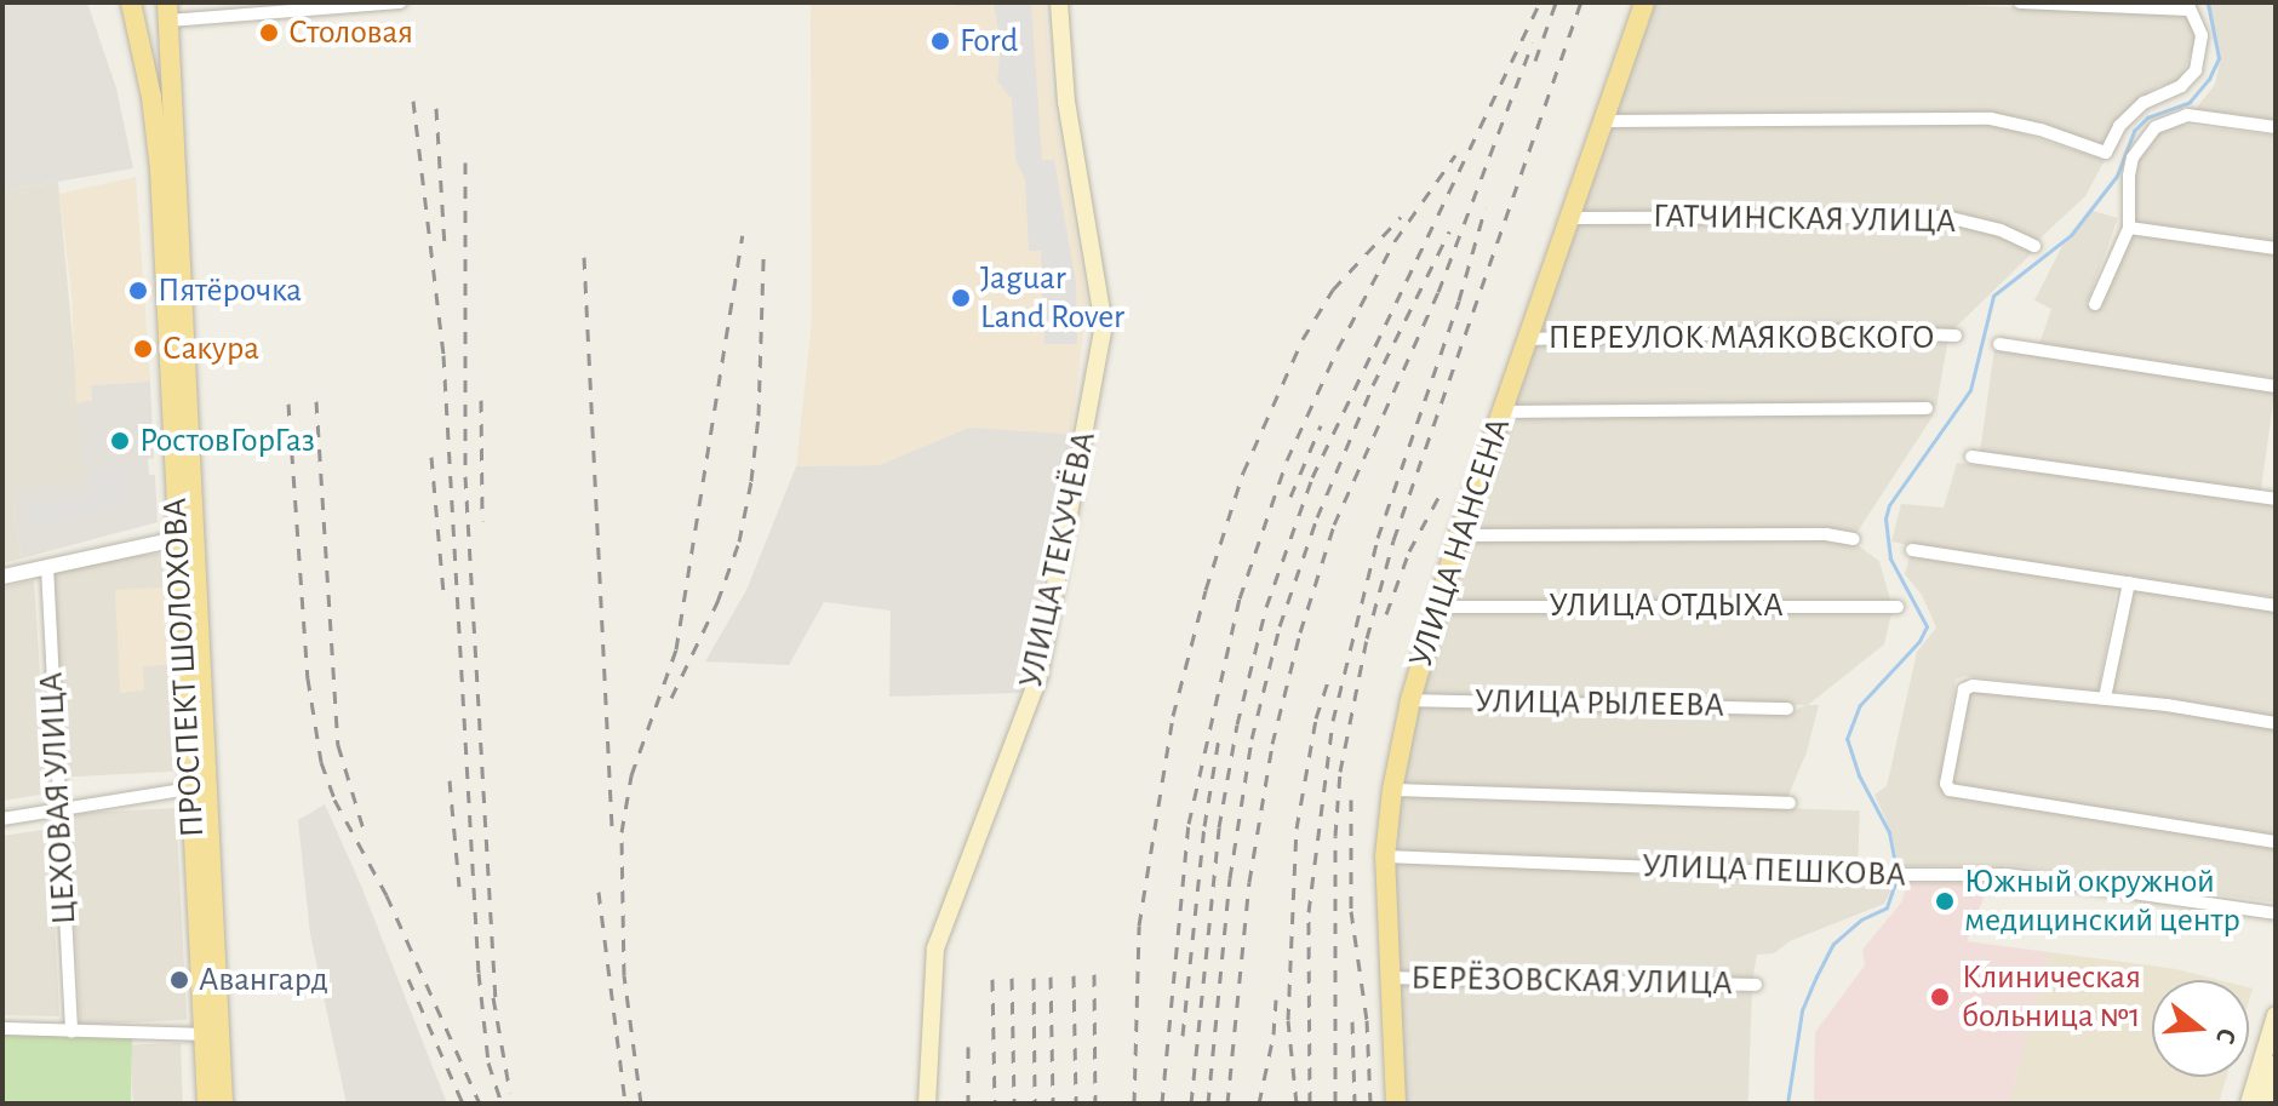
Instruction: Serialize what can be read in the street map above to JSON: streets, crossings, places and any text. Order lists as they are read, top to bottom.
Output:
{
  "streets": {
    "main road": ["УЛИЦА НАНСЕНА", "УЛИЦА ТЕКУЧЁВА", "ПРОСПЕКТ ШОЛОХОВА"],
    "street": [
      "ГАТЧИНСКАЯ УЛИЦА",
      "ПЕРЕУЛОК МАЯКОВСКОГО",
      "УЛИЦА ОТДЫХА",
      "УЛИЦА РЫЛЕЕВА",
      "ЦЕХОВАЯ УЛИЦА",
      "УЛИЦА ПЕШКОВА",
      "БЕРЁЗОВСКАЯ УЛИЦА"
    ]
  },
  "crossings": [
    ["ГАТЧИНСКАЯ УЛИЦА", "УЛИЦА НАНСЕНА"],
    ["ПЕРЕУЛОК МАЯКОВСКОГО", "УЛИЦА НАНСЕНА"],
    ["УЛИЦА НАНСЕНА", "УЛИЦА ОТДЫХА"],
    ["УЛИЦА НАНСЕНА", "УЛИЦА РЫЛЕЕВА"],
    ["УЛИЦА НАНСЕНА", "УЛИЦА ПЕШКОВА"],
    ["УЛИЦА НАНСЕНА", "БЕРЁЗОВСКАЯ УЛИЦА"]
  ],
  "places": [
    "Столовая",
    "Ford",
    "Пятёрочка",
    "Jaguar Land Rover",
    "Сакура",
    "РостовГорГаз",
    "Южный окружной медицинский центр",
    "Авангард",
    "Клиническая больница №1"
  ],
  "north": "right"
}
